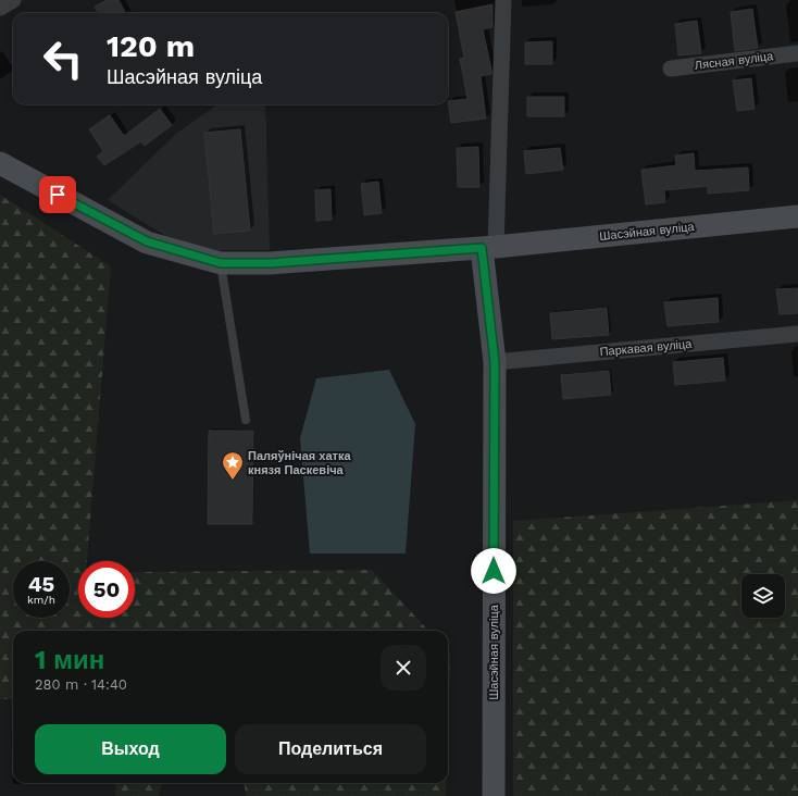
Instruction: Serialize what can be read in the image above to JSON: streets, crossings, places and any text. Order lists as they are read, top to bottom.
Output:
{
  "streets": {
    "main road": ["Шасэйная вуліца"],
    "street": ["Лясная вуліца", "Паркавая вуліца"]
  },
  "crossings": [
    ["Шасэйная вуліца", "Паркавая вуліца"]
  ],
  "places": {
    "place": ["Паляўнічая хатка князя Паскевіча"]
  },
  "page": {
    "turn": ["120 m", "Шасэйная вуліца"],
    "speed": "45 km/h",
    "limit": "50",
    "heading": ["1 мин", "280 m · 14:40"],
    "buttons": ["Выход", "Поделиться"]
  }
}
